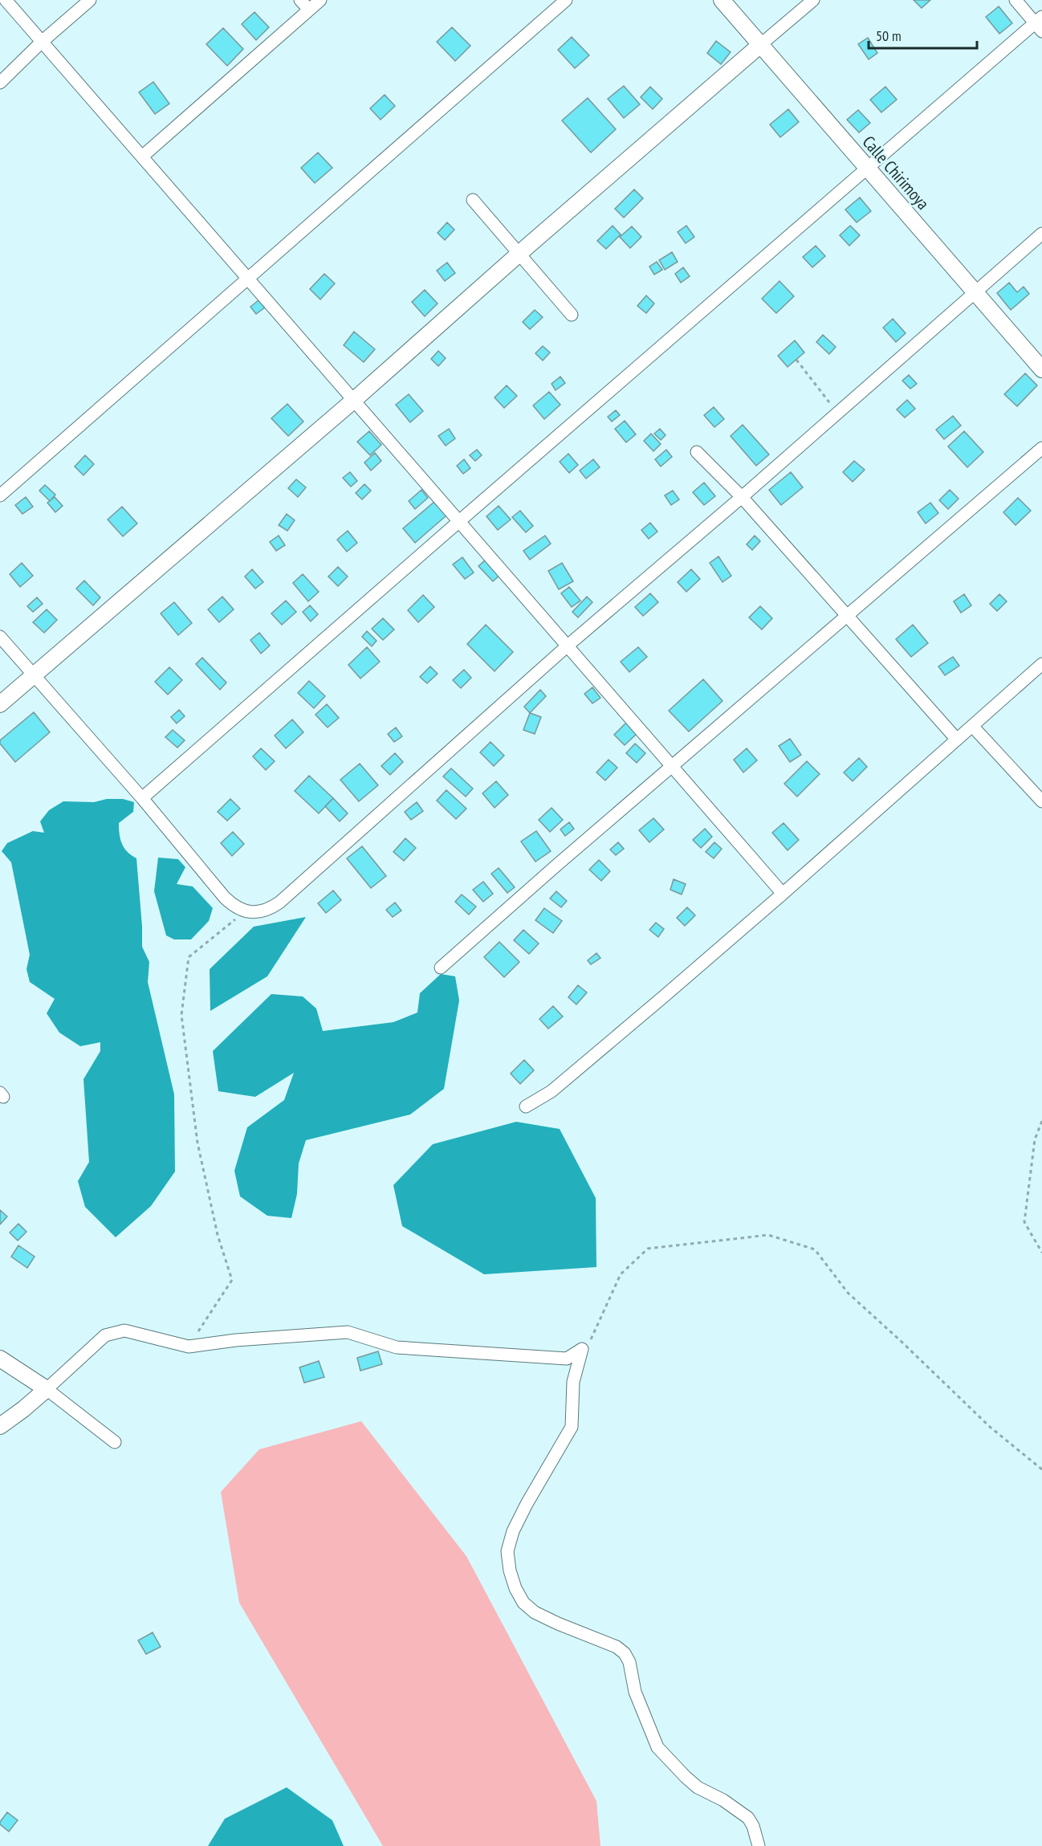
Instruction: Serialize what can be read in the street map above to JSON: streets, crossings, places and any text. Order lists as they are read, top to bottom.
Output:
{
  "streets": {
    "street": ["Calle Chirimoya"]
  },
  "scale_bar": "50 m"
}
